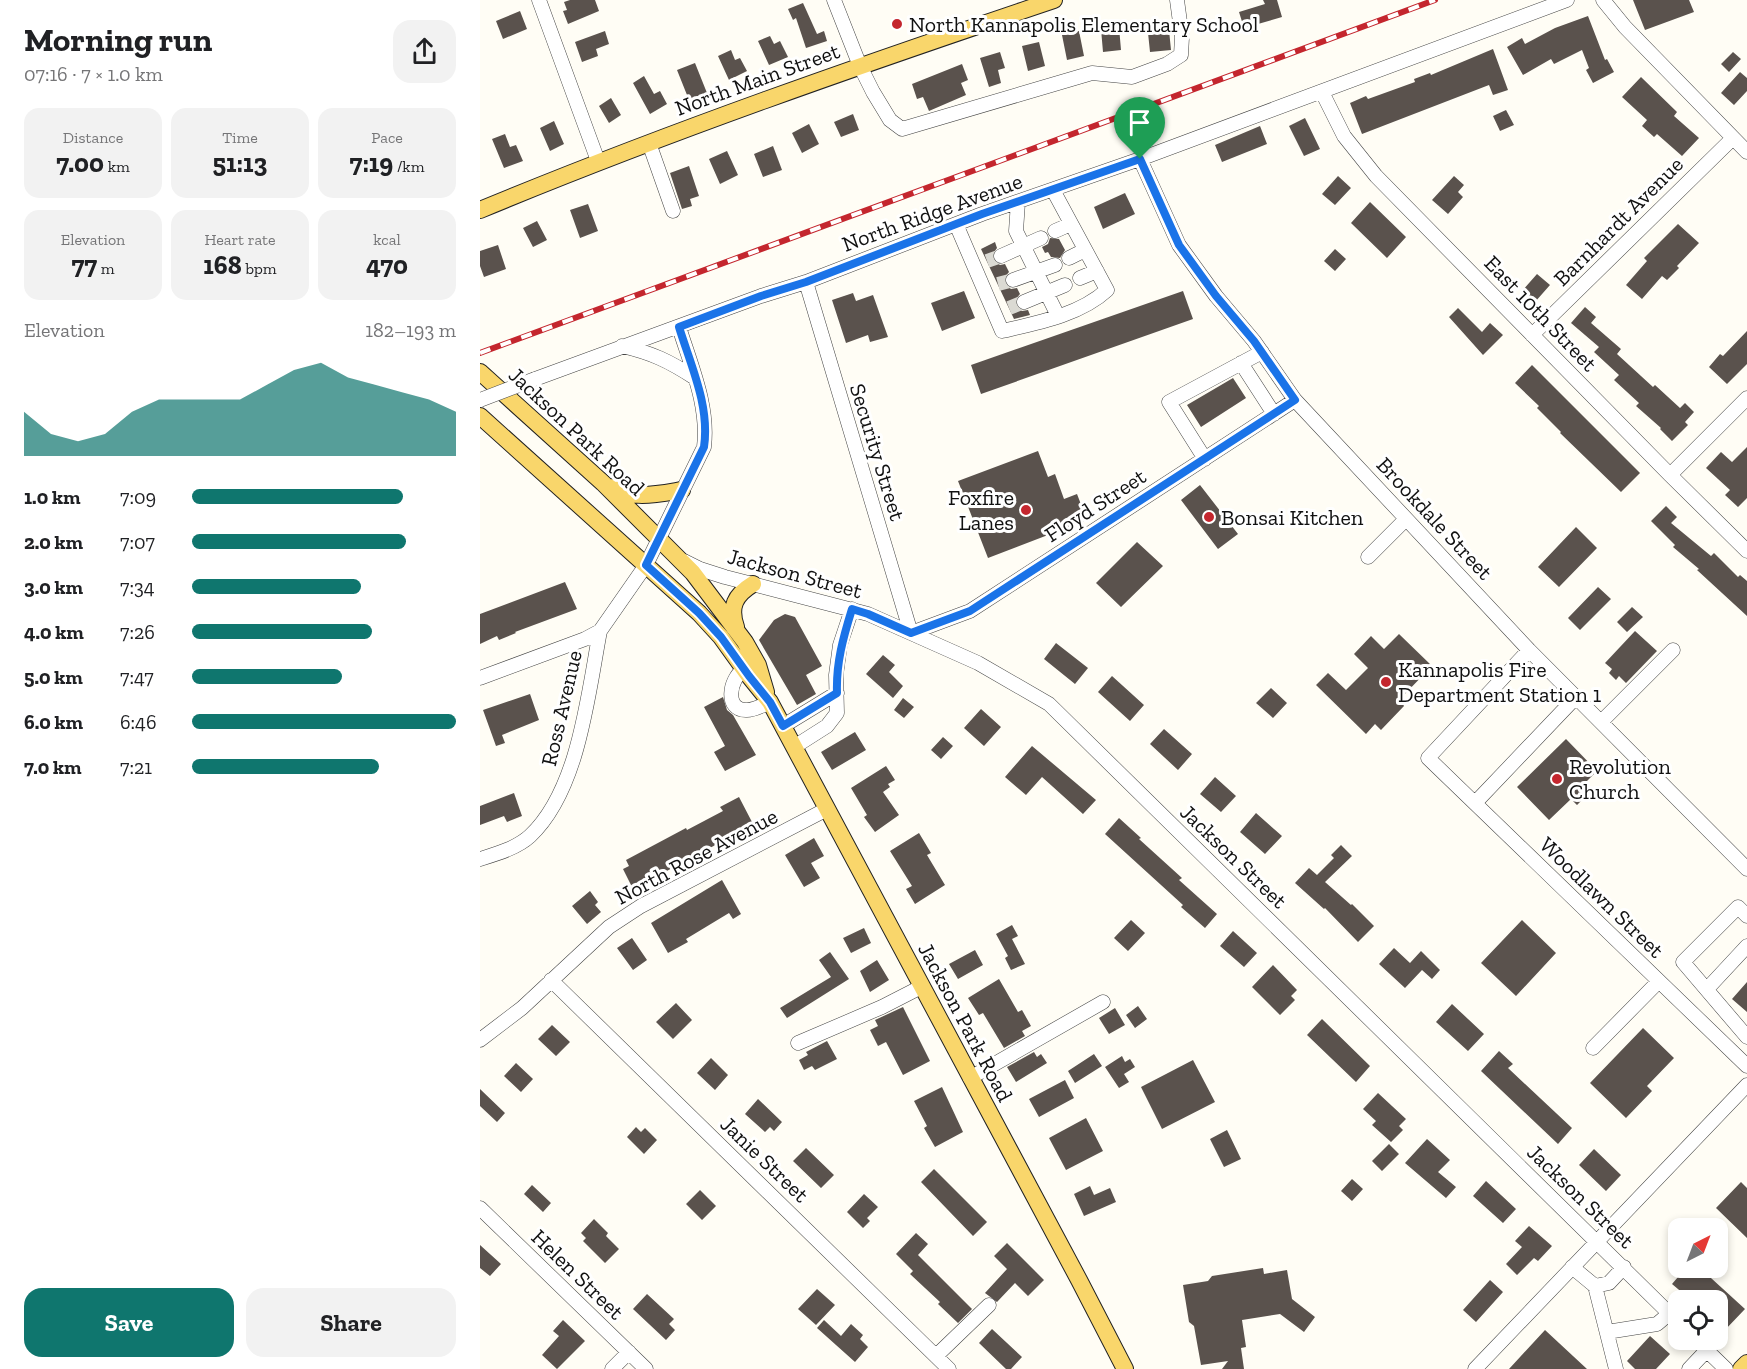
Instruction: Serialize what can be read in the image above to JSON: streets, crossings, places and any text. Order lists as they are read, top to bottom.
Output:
{
  "streets": {
    "main road": ["North Main Street", "Jackson Park Road"],
    "street": [
      "North Ridge Avenue",
      "Barnhardt Avenue",
      "East 10th Street",
      "Security Street",
      "Floyd Street",
      "Brookdale Street",
      "Jackson Street",
      "Ross Avenue",
      "North Rose Avenue",
      "Woodlawn Street",
      "Janie Street",
      "Helen Street"
    ]
  },
  "crossings": [
    ["North Ridge Avenue", "East 10th Street"],
    ["North Ridge Avenue", "Security Street"],
    ["North Ridge Avenue", "Brookdale Street"],
    ["Barnhardt Avenue", "East 10th Street"],
    ["Jackson Park Road", "Jackson Street"],
    ["Jackson Park Road", "North Rose Avenue"],
    ["Security Street", "Floyd Street"],
    ["Security Street", "Jackson Street"],
    ["Floyd Street", "Brookdale Street"],
    ["Floyd Street", "Jackson Street"],
    ["Brookdale Street", "Woodlawn Street"],
    ["North Rose Avenue", "Janie Street"]
  ],
  "places": [
    "North Kannapolis Elementary School",
    "Foxfire Lanes",
    "Bonsai Kitchen",
    "Kannapolis Fire Department Station 1",
    "Revolution Church"
  ],
  "north": "top right",
  "page": {
    "heading": ["Morning run", "07:16 · 7 × 1.0 km"],
    "stats": [
      ["Distance", "7.00 km"],
      ["Time", "51:13"],
      ["Pace", "7:19 /km"],
      ["Elevation", "77 m"],
      ["Heart rate", "168 bpm"],
      ["kcal", "470"]
    ],
    "chart": ["Elevation", "182–193 m"],
    "list": [
      {
        "name": "1.0 km",
        "note": "7:09"
      },
      {
        "name": "2.0 km",
        "note": "7:07"
      },
      {
        "name": "3.0 km",
        "note": "7:34"
      },
      {
        "name": "4.0 km",
        "note": "7:26"
      },
      {
        "name": "5.0 km",
        "note": "7:47"
      },
      {
        "name": "6.0 km",
        "note": "6:46"
      },
      {
        "name": "7.0 km",
        "note": "7:21"
      }
    ],
    "buttons": ["Save", "Share"]
  }
}
